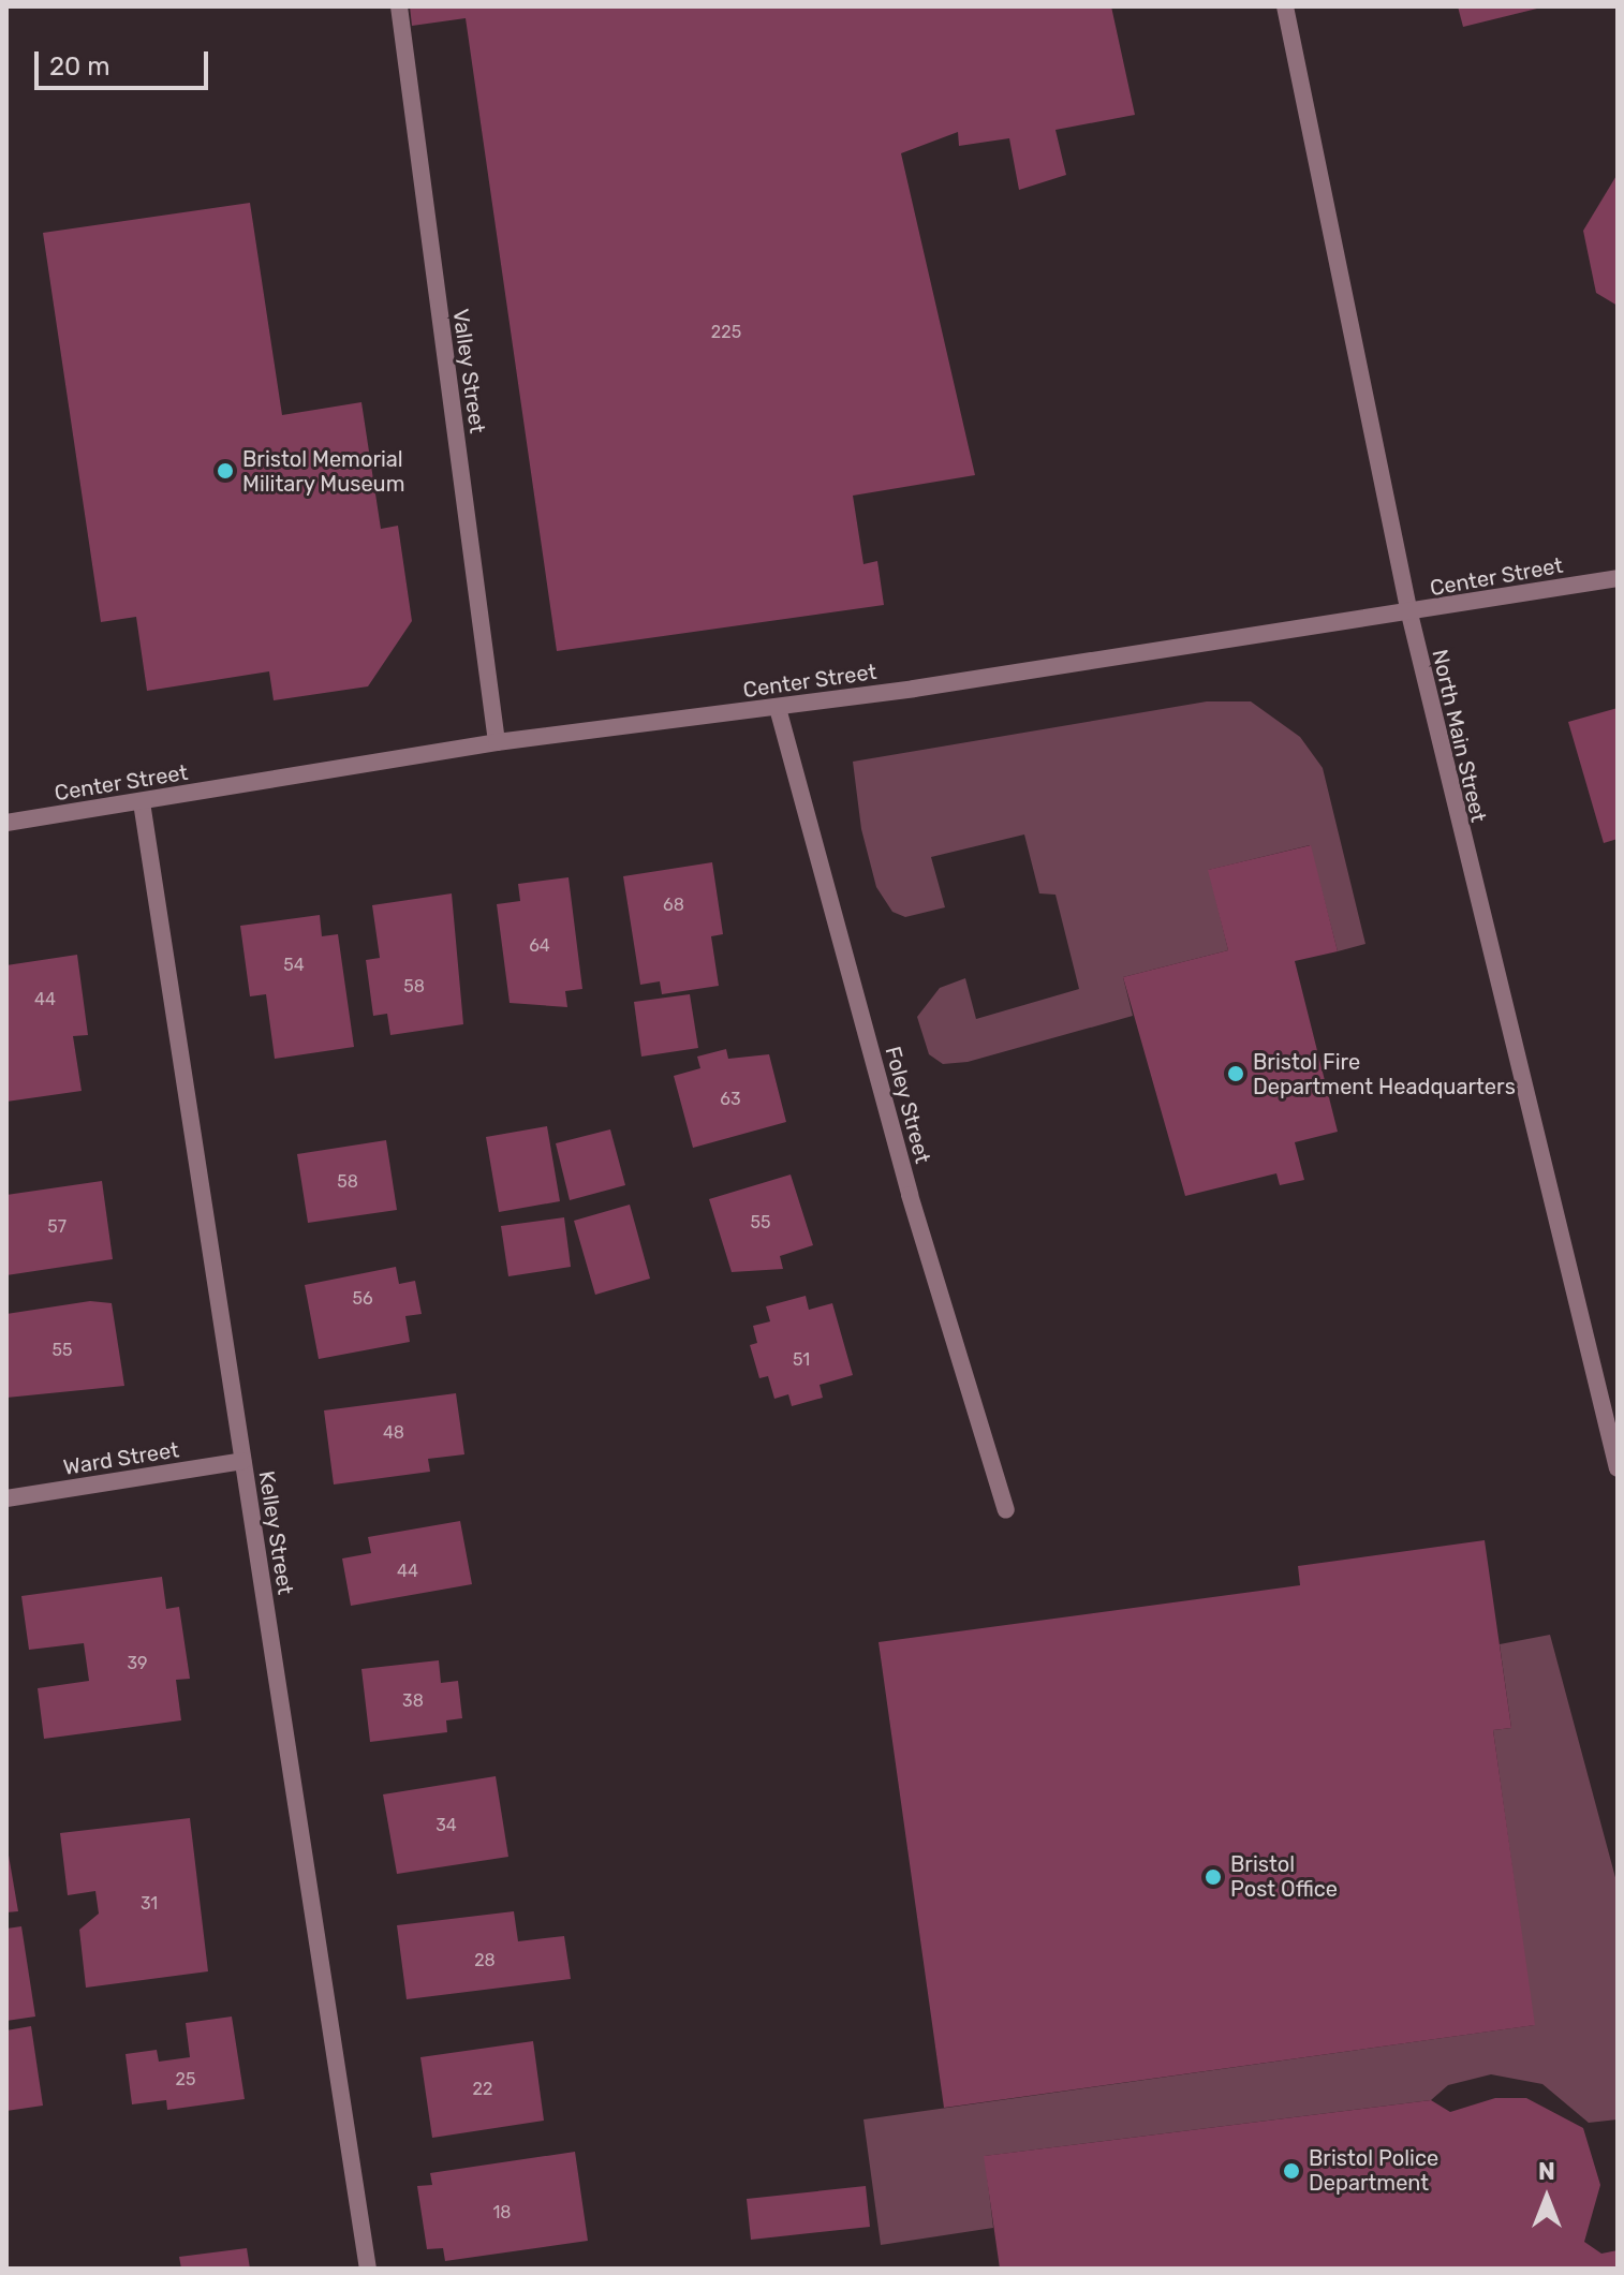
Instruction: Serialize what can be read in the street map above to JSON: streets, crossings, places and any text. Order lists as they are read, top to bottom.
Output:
{
  "streets": {
    "street": [
      "Valley Street",
      "Center Street",
      "North Main Street",
      "Foley Street",
      "Ward Street",
      "Kelley Street"
    ]
  },
  "crossings": [
    ["Valley Street", "Center Street"],
    ["Center Street", "North Main Street"],
    ["Center Street", "Foley Street"],
    ["Center Street", "Kelley Street"],
    ["Ward Street", "Kelley Street"]
  ],
  "places": [
    "Bristol Memorial Military Museum",
    "Bristol Fire Department Headquarters",
    "Bristol Post Office",
    "Bristol Police Department"
  ],
  "house_numbers": [
    "225",
    "68",
    "64",
    "54",
    "58",
    "44",
    "63",
    "58",
    "55",
    "57",
    "56",
    "55",
    "51",
    "48",
    "44",
    "39",
    "38",
    "34",
    "31",
    "28",
    "25",
    "22",
    "18"
  ],
  "scale_bar": "20 m",
  "north": "top"
}
